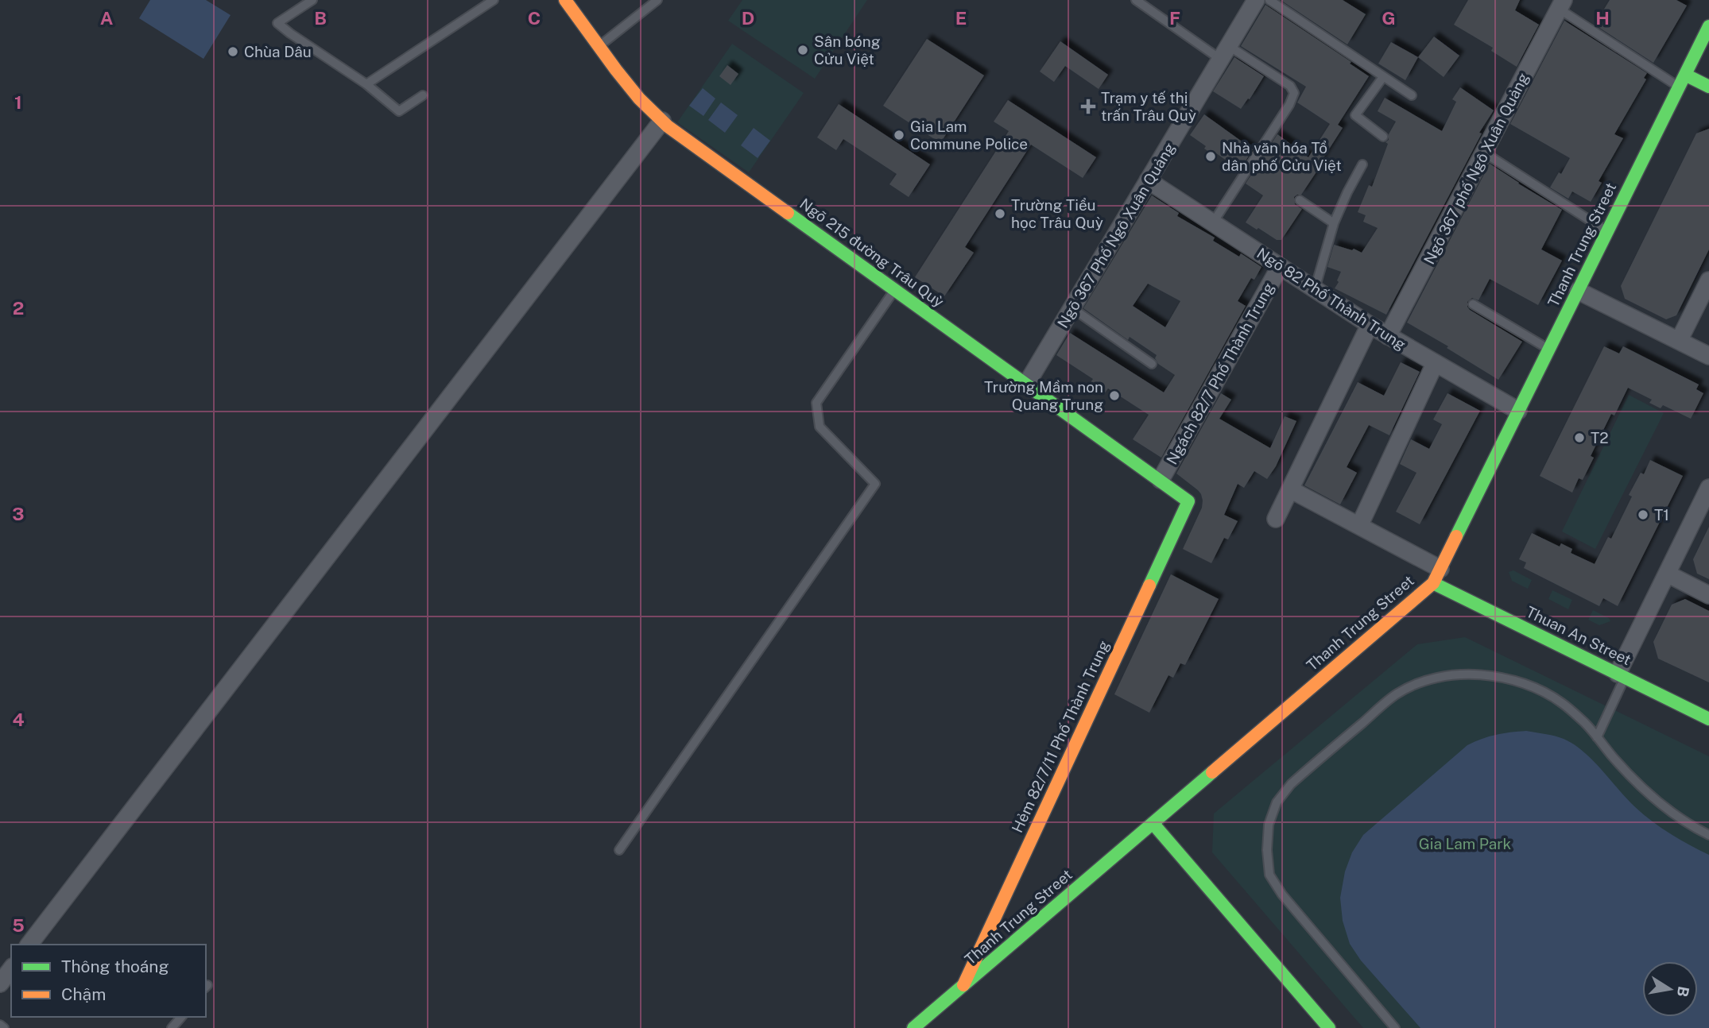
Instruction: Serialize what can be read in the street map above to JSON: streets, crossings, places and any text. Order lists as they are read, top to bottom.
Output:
{
  "streets": {
    "street": [
      "Ngõ 367 phố Ngô Xuân Quảng",
      "Ngõ 367 Phố Ngô Xuân Quảng",
      "Thanh Trung Street",
      "Ngõ 215 đường Trâu Quỳ",
      "Ngõ 82 Phố Thành Trung",
      "Ngách 82/7 Phố Thành Trung",
      "Thuan An Street",
      "Hẻm 82/7/11 Phố Thành Trung"
    ]
  },
  "crossings": [
    ["Ngõ 367 phố Ngô Xuân Quảng", "Ngõ 82 Phố Thành Trung"],
    ["Ngõ 367 Phố Ngô Xuân Quảng", "Ngõ 215 đường Trâu Quỳ"],
    ["Ngõ 367 Phố Ngô Xuân Quảng", "Ngõ 82 Phố Thành Trung"],
    ["Thanh Trung Street", "Ngõ 82 Phố Thành Trung"],
    ["Thanh Trung Street", "Thuan An Street"],
    ["Thanh Trung Street", "Hẻm 82/7/11 Phố Thành Trung"],
    ["Ngõ 215 đường Trâu Quỳ", "Ngách 82/7 Phố Thành Trung"],
    ["Ngõ 215 đường Trâu Quỳ", "Hẻm 82/7/11 Phố Thành Trung"],
    ["Ngõ 82 Phố Thành Trung", "Ngách 82/7 Phố Thành Trung"]
  ],
  "parks": ["Gia Lam Park"],
  "places": {
    "other": [
      "Sân bóng Cửu Việt",
      "Chùa Dâu",
      "Gia Lam Commune Police",
      "Nhà văn hóa Tổ dân phố Cửu Việt",
      "Trường Tiểu học Trâu Quỳ",
      "Trường Mầm non Quang Trung",
      "T2",
      "T1"
    ],
    "health": ["Trạm y tế thị trấn Trâu Quỳ"]
  },
  "legend": ["Thông thoáng", "Chậm"],
  "north": "right",
  "grid": {
    "columns": [
      "A",
      "B",
      "C",
      "D",
      "E",
      "F",
      "G",
      "H"
    ],
    "rows": [
      "1",
      "2",
      "3",
      "4",
      "5"
    ]
  }
}
